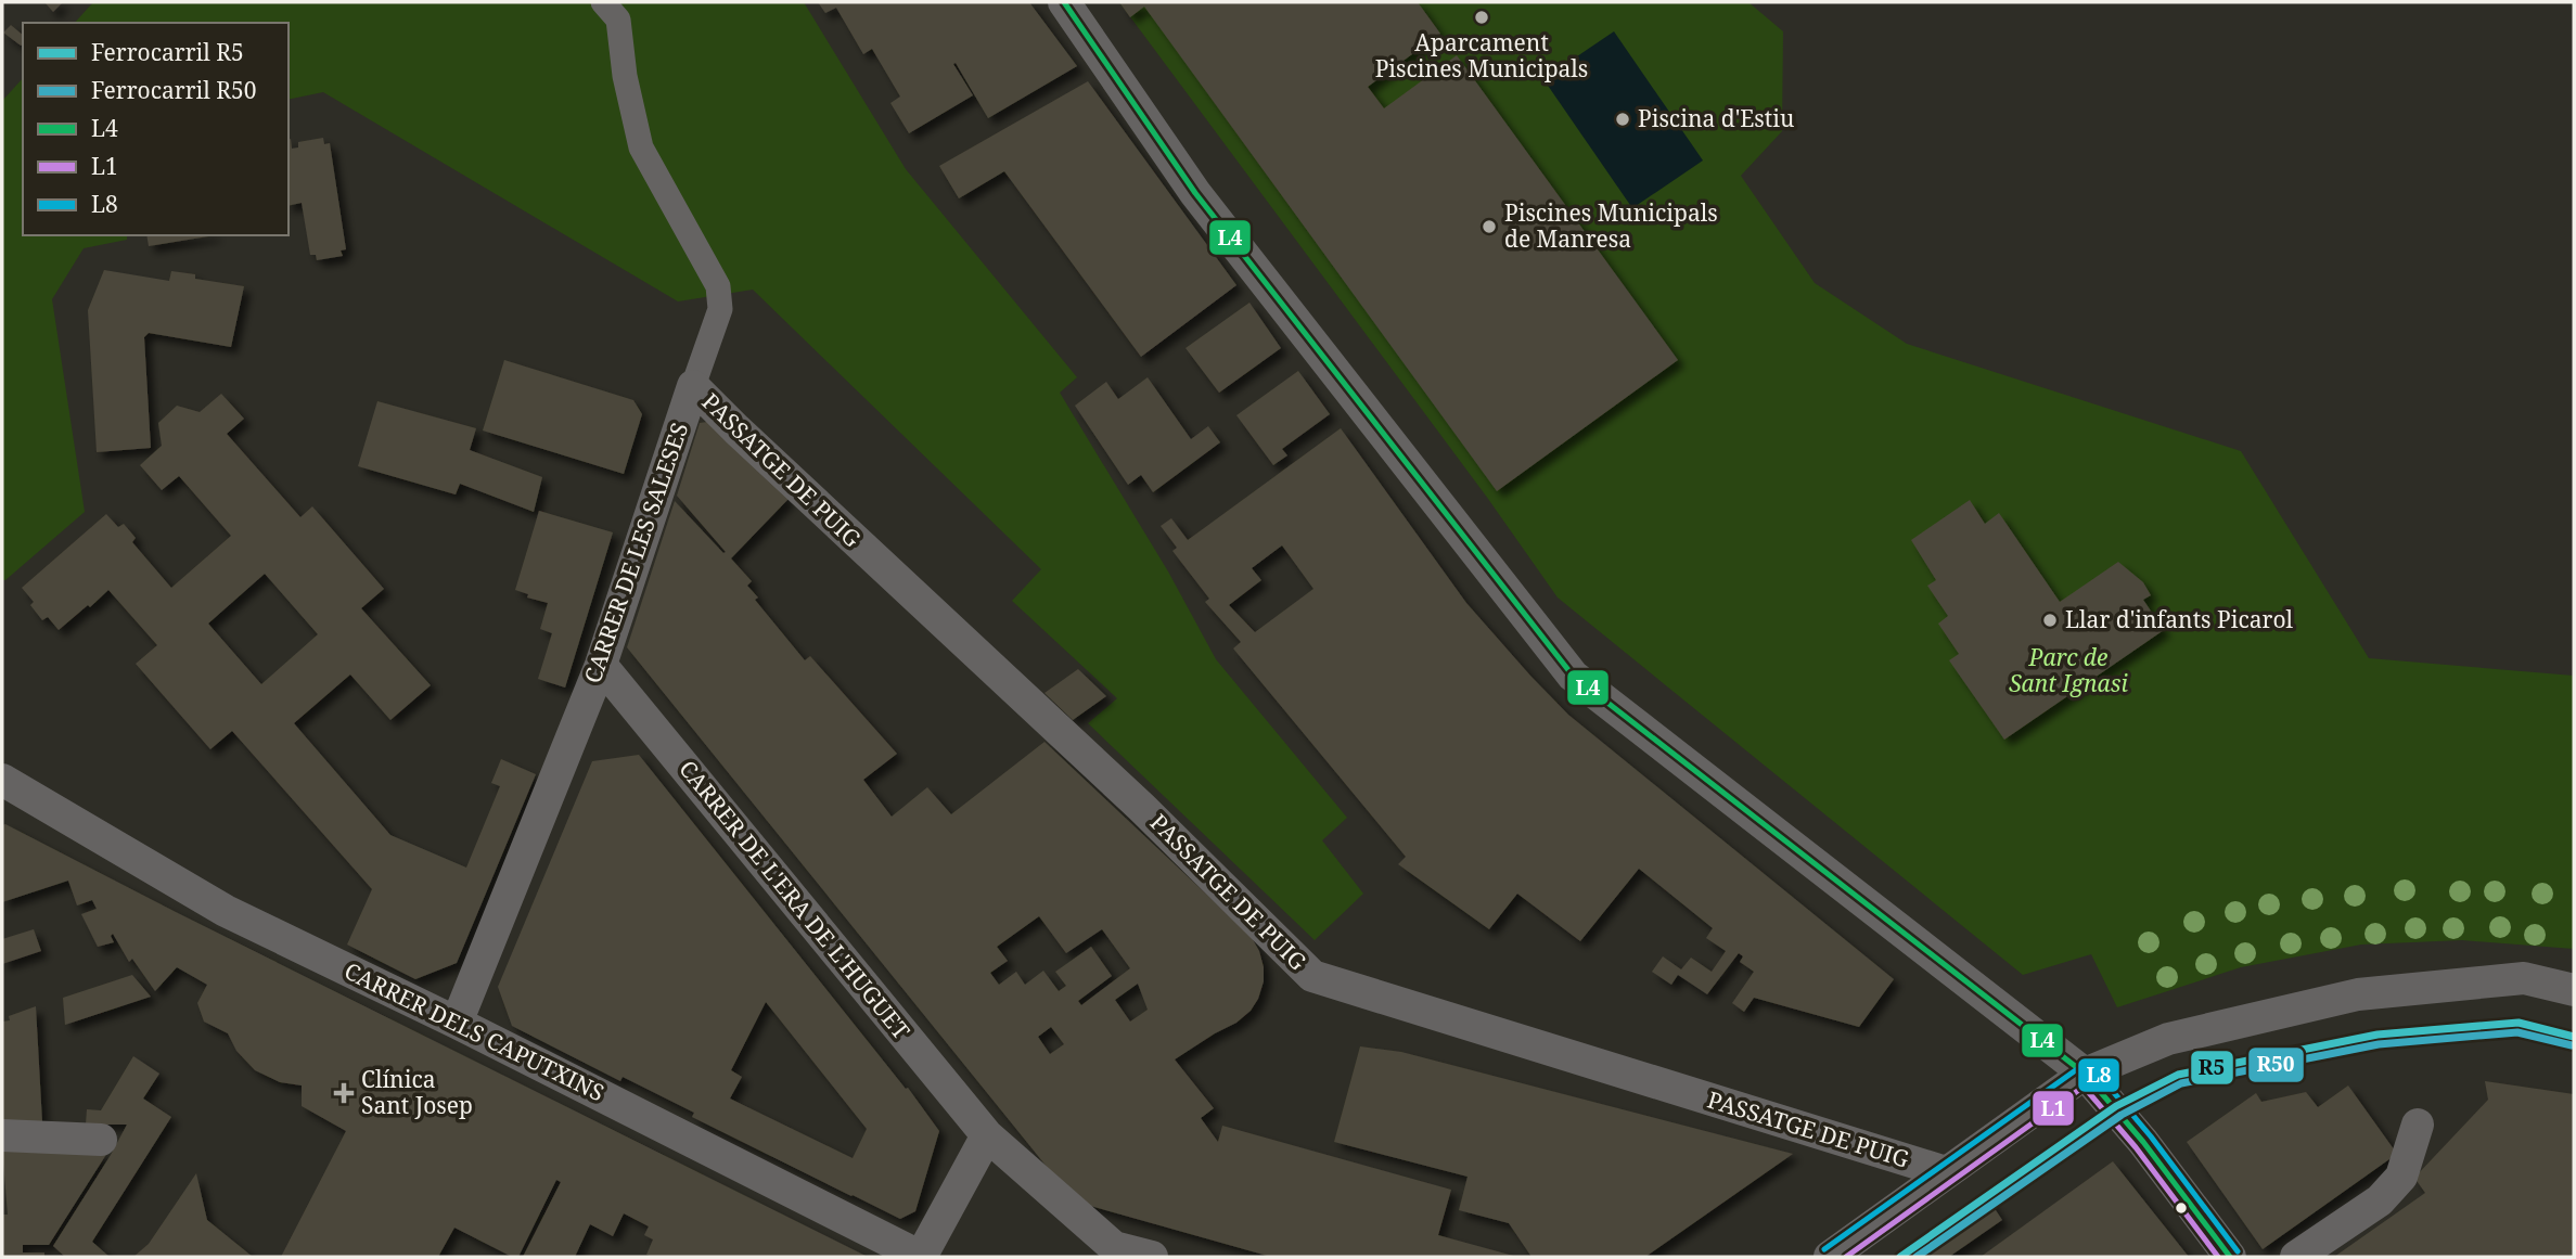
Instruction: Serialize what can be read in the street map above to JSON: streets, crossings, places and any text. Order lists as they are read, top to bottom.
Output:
{
  "streets": {
    "street": [
      "PASSATGE DE PUIG",
      "CARRER DE LES SALESES",
      "CARRER DE L'ERA DE L'HUGUET",
      "CARRER DELS CAPUTXINS"
    ]
  },
  "crossings": [
    ["PASSATGE DE PUIG", "CARRER DE LES SALESES"],
    ["CARRER DE LES SALESES", "CARRER DE L'ERA DE L'HUGUET"],
    ["CARRER DE LES SALESES", "CARRER DELS CAPUTXINS"]
  ],
  "parks": ["Parc de Sant Ignasi"],
  "places": {
    "other": [
      "Aparcament Piscines Municipals",
      "Piscina d'Estiu",
      "Piscines Municipals de Manresa",
      "Llar d'infants Picarol"
    ],
    "health": ["Clínica Sant Josep"]
  },
  "lines": [
    "transit line L4",
    "rail line R5",
    "rail line R50",
    "transit line L8",
    "transit line L1"
  ],
  "legend": [
    "Ferrocarril R5",
    "Ferrocarril R50",
    "L4",
    "L1",
    "L8"
  ]
}
